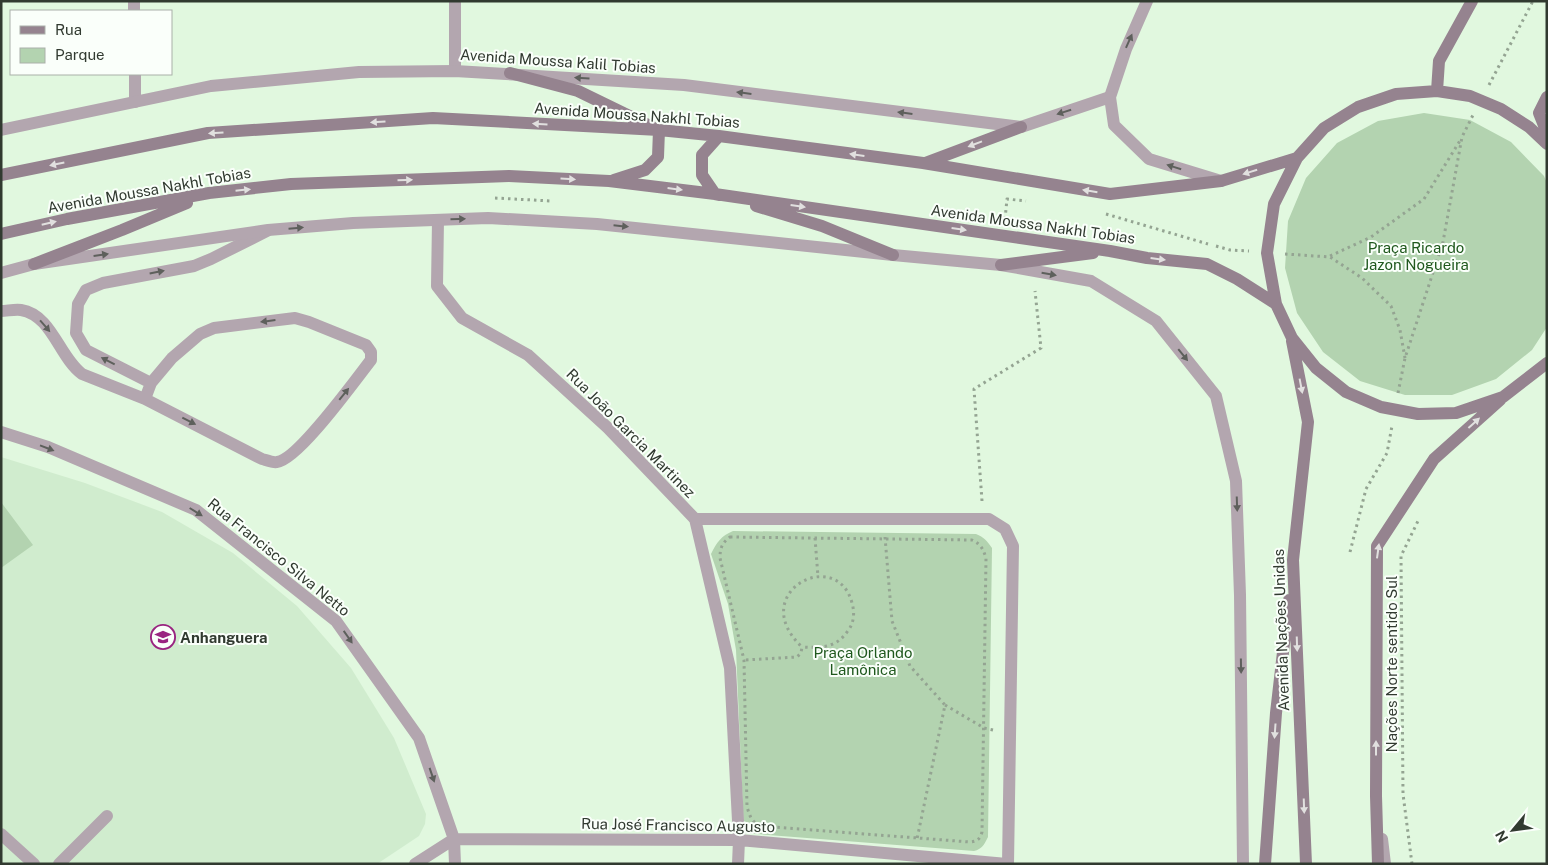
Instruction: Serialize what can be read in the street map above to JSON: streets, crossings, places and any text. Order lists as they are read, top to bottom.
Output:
{
  "streets": {
    "main road": ["Avenida Moussa Nakhl Tobias", "Avenida Nações Unidas"],
    "street": [
      "Avenida Moussa Kalil Tobias",
      "Rua João Garcia Martinez",
      "Rua Francisco Silva Netto",
      "Rua José Francisco Augusto"
    ],
    "path": ["Nações Norte sentido Sul"]
  },
  "crossings": [
    ["Avenida Moussa Nakhl Tobias", "Avenida Nações Unidas"],
    ["Rua João Garcia Martinez", "Rua José Francisco Augusto"],
    ["Rua Francisco Silva Netto", "Rua José Francisco Augusto"]
  ],
  "one_way": ["Avenida Moussa Kalil Tobias", "Rua Francisco Silva Netto"],
  "parks": ["Praça Ricardo Jazon Nogueira", "Praça Orlando Lamônica"],
  "places": {
    "school or university": ["Anhanguera"]
  },
  "legend": ["Rua", "Parque"],
  "north": "bottom left"
}
